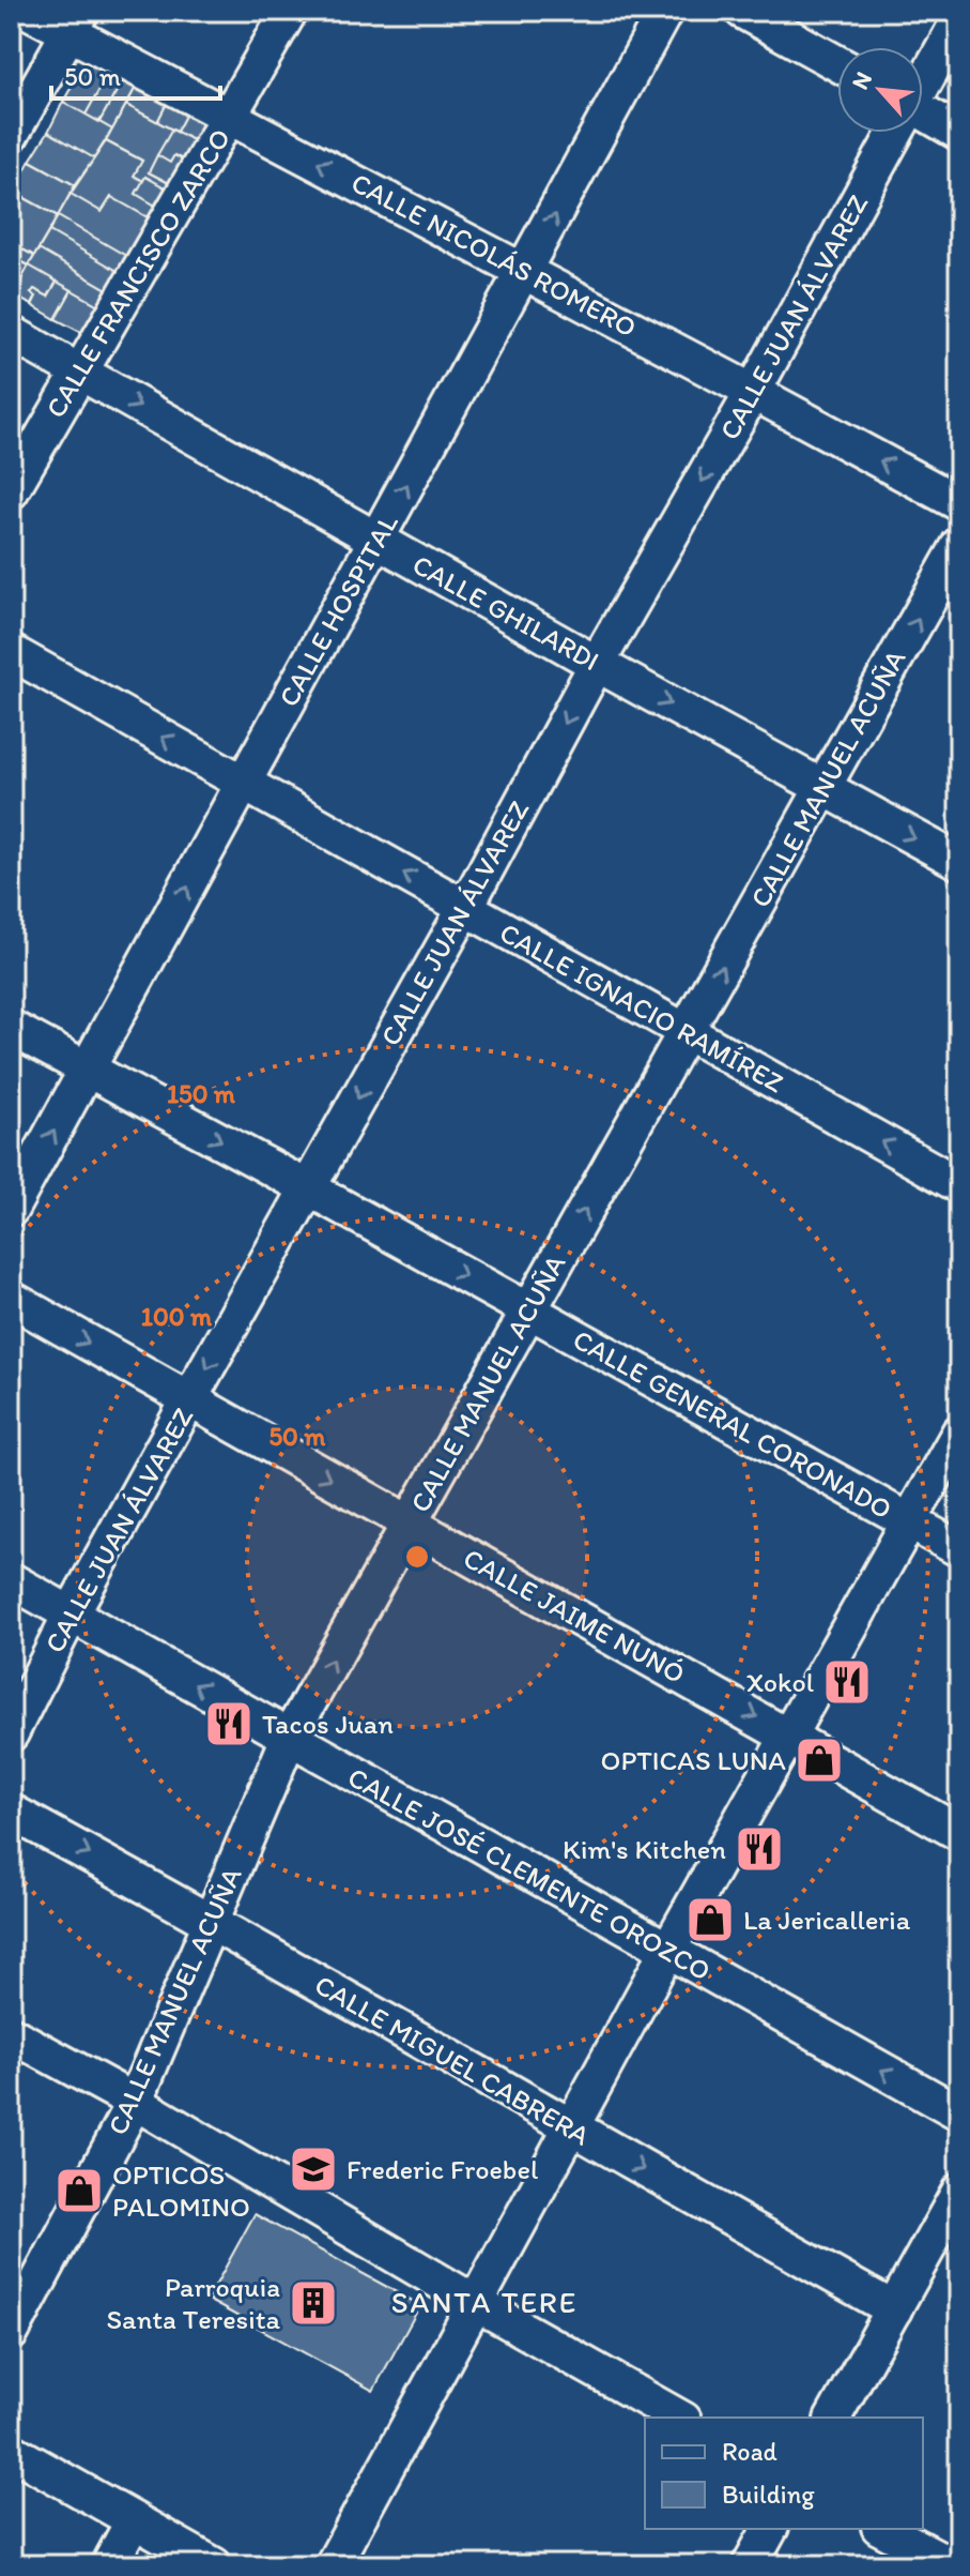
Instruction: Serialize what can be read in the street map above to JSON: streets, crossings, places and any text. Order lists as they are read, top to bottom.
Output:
{
  "streets": {
    "street": [
      "CALLE NICOLÁS ROMERO",
      "CALLE FRANCISCO ZARCO",
      "CALLE JUAN ÁLVAREZ",
      "CALLE HOSPITAL",
      "CALLE GHILARDI",
      "CALLE MANUEL ACUÑA",
      "CALLE IGNACIO RAMÍREZ",
      "CALLE GENERAL CORONADO",
      "CALLE JAIME NUNÓ",
      "CALLE JOSÉ CLEMENTE OROZCO",
      "CALLE MIGUEL CABRERA"
    ]
  },
  "crossings": [
    ["CALLE NICOLÁS ROMERO", "CALLE FRANCISCO ZARCO"],
    ["CALLE NICOLÁS ROMERO", "CALLE JUAN ÁLVAREZ"],
    ["CALLE NICOLÁS ROMERO", "CALLE HOSPITAL"],
    ["CALLE FRANCISCO ZARCO", "CALLE GHILARDI"],
    ["CALLE JUAN ÁLVAREZ", "CALLE GHILARDI"],
    ["CALLE JUAN ÁLVAREZ", "CALLE IGNACIO RAMÍREZ"],
    ["CALLE JUAN ÁLVAREZ", "CALLE GENERAL CORONADO"],
    ["CALLE JUAN ÁLVAREZ", "CALLE JAIME NUNÓ"],
    ["CALLE JUAN ÁLVAREZ", "CALLE JOSÉ CLEMENTE OROZCO"],
    ["CALLE HOSPITAL", "CALLE GHILARDI"],
    ["CALLE HOSPITAL", "CALLE IGNACIO RAMÍREZ"],
    ["CALLE HOSPITAL", "CALLE GENERAL CORONADO"],
    ["CALLE GHILARDI", "CALLE MANUEL ACUÑA"],
    ["CALLE MANUEL ACUÑA", "CALLE IGNACIO RAMÍREZ"],
    ["CALLE MANUEL ACUÑA", "CALLE GENERAL CORONADO"],
    ["CALLE MANUEL ACUÑA", "CALLE JAIME NUNÓ"],
    ["CALLE MANUEL ACUÑA", "CALLE JOSÉ CLEMENTE OROZCO"],
    ["CALLE MANUEL ACUÑA", "CALLE MIGUEL CABRERA"]
  ],
  "one_way": [
    "CALLE NICOLÁS ROMERO",
    "CALLE JUAN ÁLVAREZ",
    "CALLE HOSPITAL",
    "CALLE GHILARDI",
    "CALLE MANUEL ACUÑA",
    "CALLE IGNACIO RAMÍREZ",
    "CALLE GENERAL CORONADO",
    "CALLE JAIME NUNÓ",
    "CALLE JOSÉ CLEMENTE OROZCO"
  ],
  "districts": ["SANTA TERE"],
  "places": {
    "restaurant": ["Xokol", "Tacos Juan", "Kim's Kitchen"],
    "shop": ["OPTICAS LUNA", "La Jericalleria", "OPTICOS PALOMINO"],
    "school or university": ["Frederic Froebel"],
    "building": ["Parroquia Santa Teresita"]
  },
  "legend": ["Road", "Building"],
  "scale_bar": "50 m",
  "north": "top left",
  "rings": ["150 m", "100 m", "50 m"]
}
